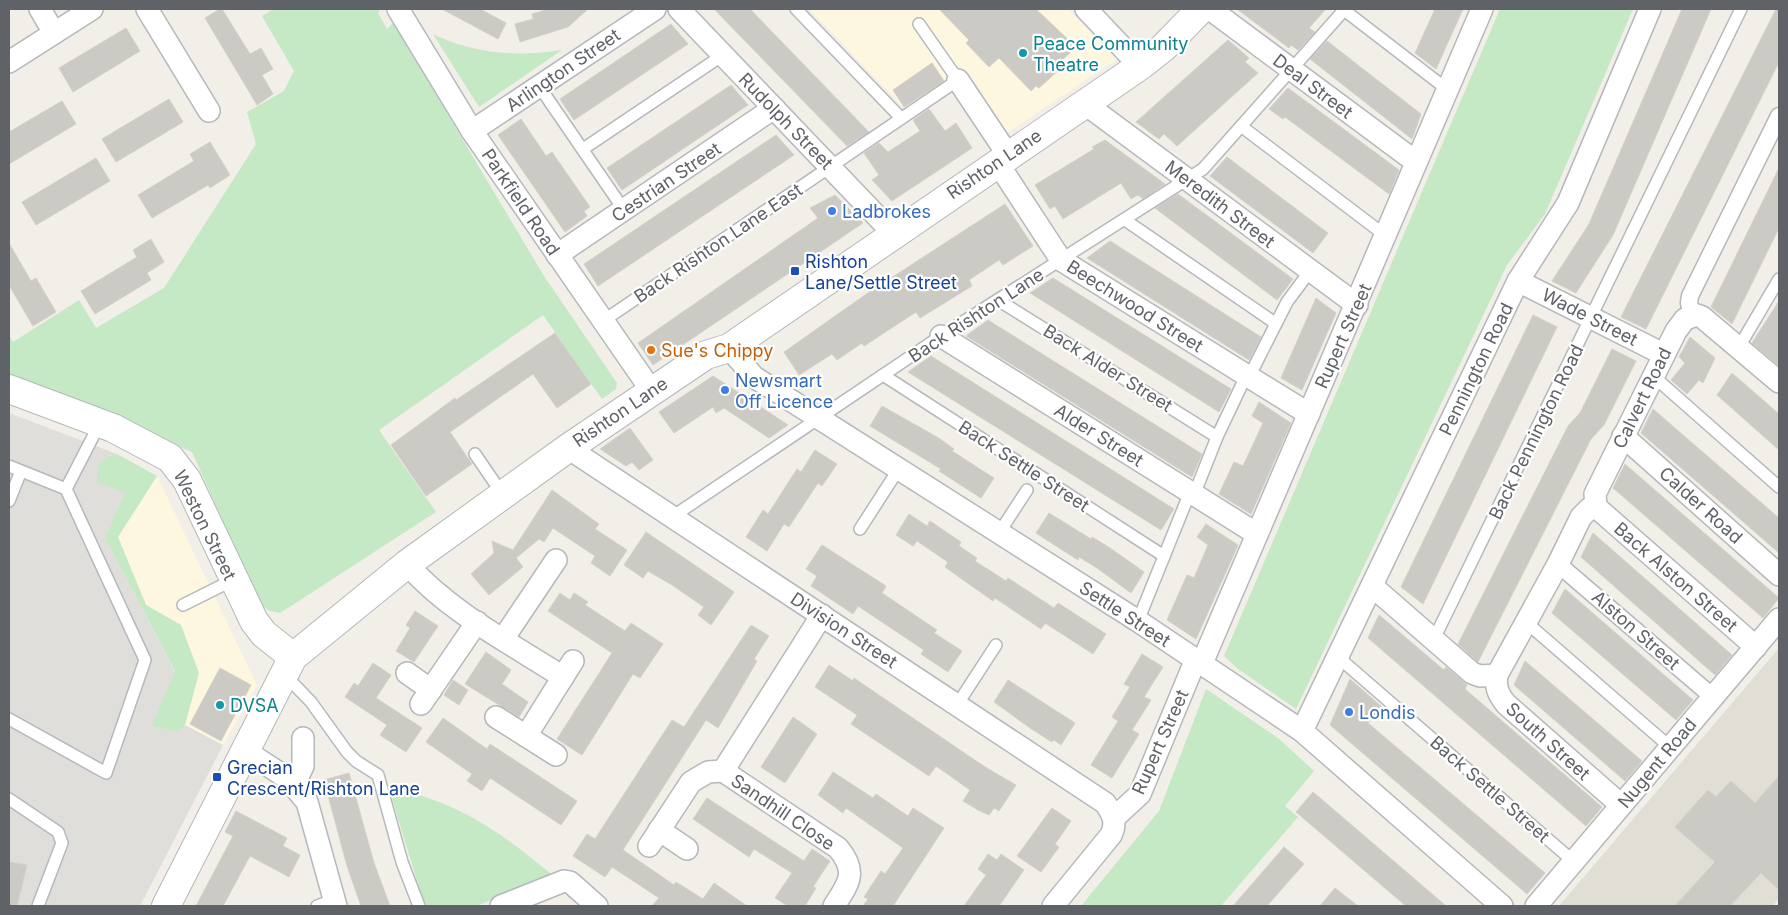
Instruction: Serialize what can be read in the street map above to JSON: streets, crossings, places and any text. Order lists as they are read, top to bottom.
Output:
{
  "streets": {
    "street": [
      "Arlington Street",
      "Deal Street",
      "Rudolph Street",
      "Rishton Lane",
      "Cestrian Street",
      "Parkfield Road",
      "Meredith Street",
      "Beechwood Street",
      "Wade Street",
      "Rupert Street",
      "Pennington Road",
      "Calvert Road",
      "Alder Street",
      "Calder Road",
      "Weston Street",
      "Back Alston Street",
      "Settle Street",
      "Division Street",
      "Alston Street",
      "South Street",
      "Nugent Road",
      "Sandhill Close"
    ],
    "lane": [
      "Back Rishton Lane East",
      "Back Rishton Lane",
      "Back Alder Street",
      "Back Pennington Road",
      "Back Settle Street"
    ]
  },
  "crossings": [
    ["Arlington Street", "Parkfield Road"],
    ["Deal Street", "Back Rishton Lane"],
    ["Deal Street", "Rupert Street"],
    ["Rudolph Street", "Rishton Lane"],
    ["Rudolph Street", "Cestrian Street"],
    ["Rudolph Street", "Back Rishton Lane East"],
    ["Rishton Lane", "Parkfield Road"],
    ["Rishton Lane", "Meredith Street"],
    ["Rishton Lane", "Beechwood Street"],
    ["Rishton Lane", "Weston Street"],
    ["Rishton Lane", "Settle Street"],
    ["Rishton Lane", "Division Street"],
    ["Cestrian Street", "Parkfield Road"],
    ["Parkfield Road", "Back Rishton Lane East"],
    ["Meredith Street", "Back Rishton Lane"],
    ["Meredith Street", "Rupert Street"],
    ["Back Rishton Lane East", "Beechwood Street"],
    ["Beechwood Street", "Back Rishton Lane"],
    ["Beechwood Street", "Rupert Street"],
    ["Back Rishton Lane", "Back Alder Street"],
    ["Back Rishton Lane", "Alder Street"],
    ["Back Rishton Lane", "Back Settle Street"],
    ["Back Rishton Lane", "Settle Street"],
    ["Back Rishton Lane", "Division Street"],
    ["Wade Street", "Pennington Road"],
    ["Wade Street", "Calvert Road"],
    ["Wade Street", "Back Pennington Road"],
    ["Rupert Street", "Alder Street"],
    ["Rupert Street", "Settle Street"],
    ["Rupert Street", "Division Street"],
    ["Pennington Road", "Back Settle Street"],
    ["Pennington Road", "Settle Street"],
    ["Calvert Road", "Calder Road"],
    ["Calvert Road", "Back Alston Street"],
    ["Back Settle Street", "Nugent Road"],
    ["Back Alston Street", "Nugent Road"],
    ["Division Street", "Sandhill Close"],
    ["Alston Street", "Nugent Road"],
    ["South Street", "Nugent Road"]
  ],
  "places": {
    "other": [
      "Peace Community Theatre",
      "Ladbrokes",
      "Sue's Chippy",
      "Newsmart Off Licence",
      "DVSA",
      "Londis"
    ],
    "transit": ["Rishton Lane/Settle Street", "Grecian Crescent/Rishton Lane"]
  }
}
